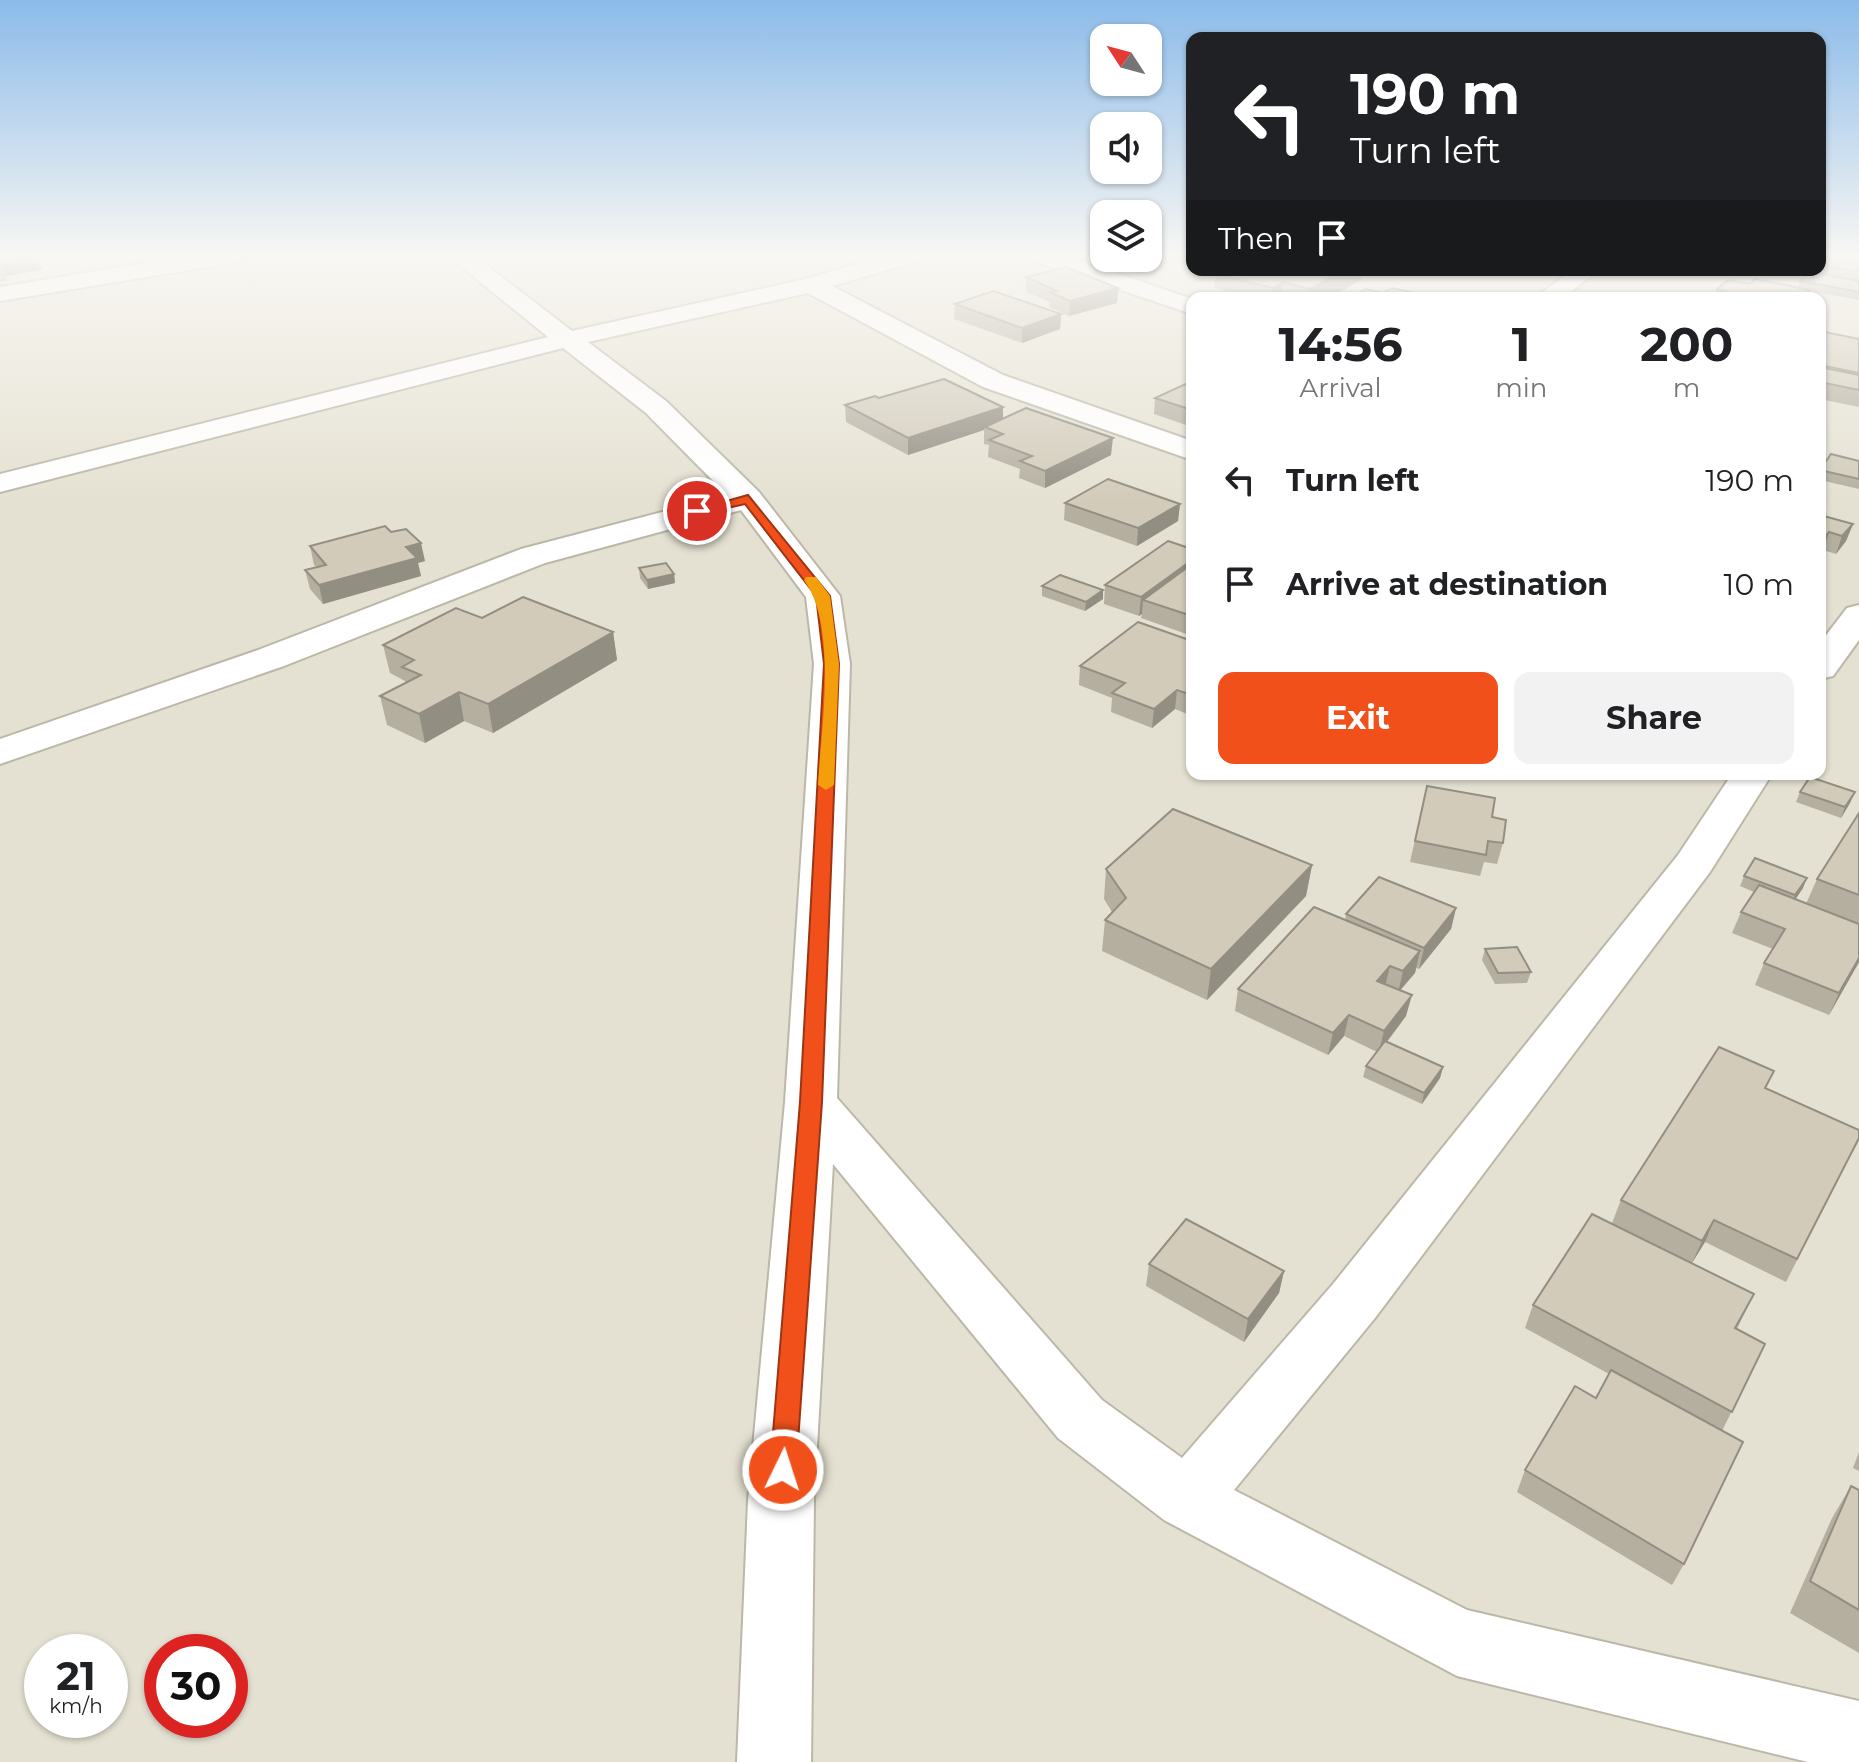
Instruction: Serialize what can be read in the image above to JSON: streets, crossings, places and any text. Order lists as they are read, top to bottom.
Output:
{
  "north": "top left",
  "page": {
    "turn": ["190 m", "Turn left"],
    "then": "Then",
    "eta": [
      "14:56",
      "Arrival",
      "1",
      "min",
      "200",
      "m"
    ],
    "list": [
      {
        "name": "Turn left",
        "value": "190 m"
      },
      {
        "name": "Arrive at destination",
        "value": "10 m"
      }
    ],
    "buttons": ["Exit", "Share"],
    "speed": "21 km/h",
    "limit": "30"
  }
}
